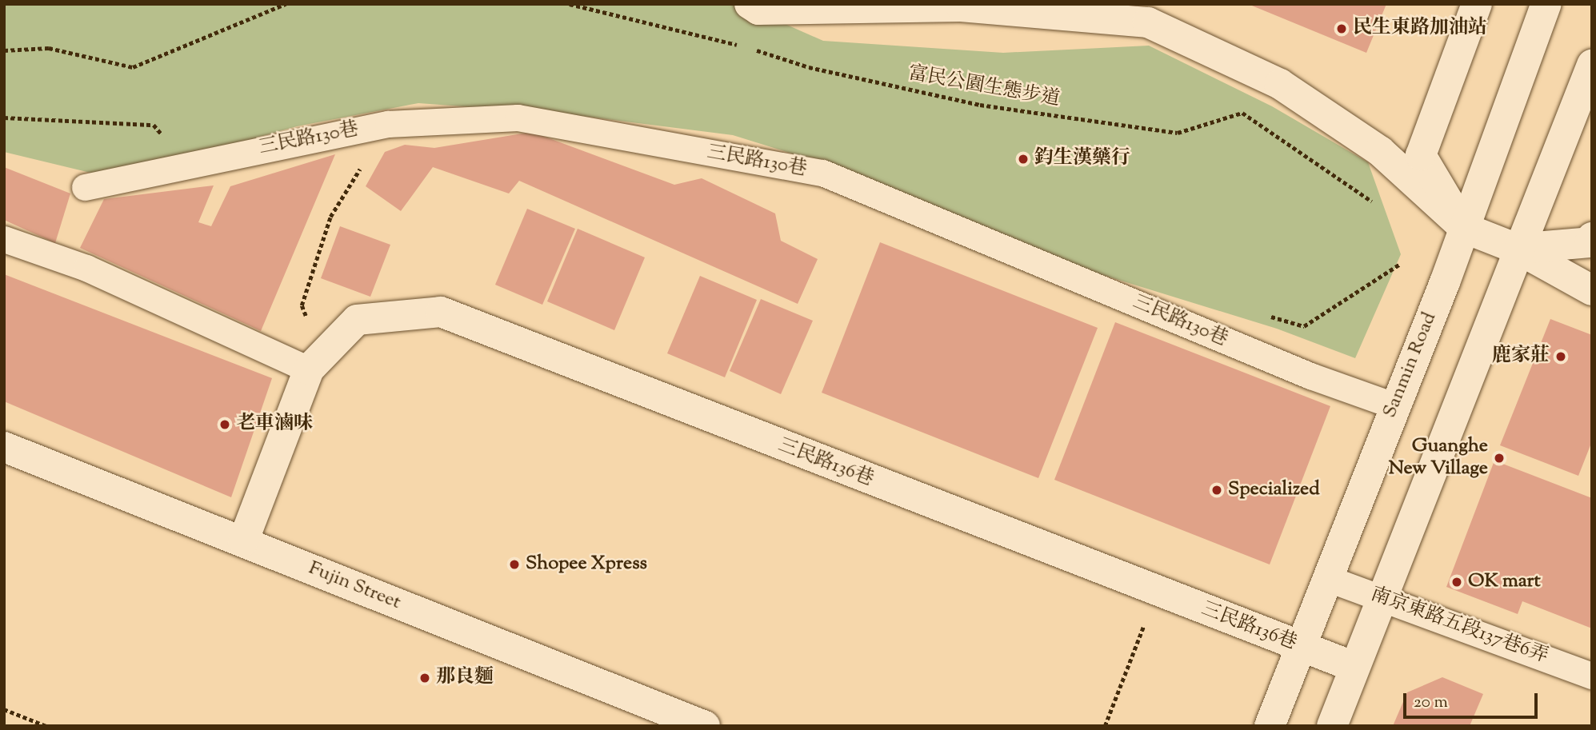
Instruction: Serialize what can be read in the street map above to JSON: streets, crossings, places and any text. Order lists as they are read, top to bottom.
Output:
{
  "streets": {
    "street": ["Sanmin Road", "三民路136巷", "Fujin Street"],
    "lane": ["三民路130巷", "南京東路五段137巷6弄"],
    "path": ["富民公園生態步道"]
  },
  "crossings": [
    ["三民路130巷", "Sanmin Road"],
    ["Sanmin Road", "三民路136巷"],
    ["Sanmin Road", "南京東路五段137巷6弄"]
  ],
  "places": [
    "民生東路加油站",
    "鈞生漢藥行",
    "鹿家莊",
    "老車滷味",
    "Guanghe New Village",
    "Specialized",
    "Shopee Xpress",
    "OK mart",
    "那良麵"
  ],
  "scale_bar": "20 m"
}
